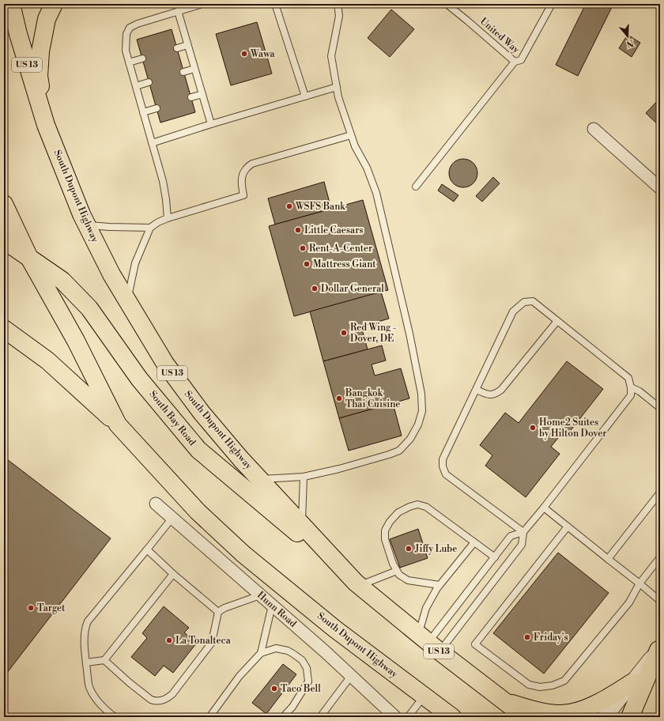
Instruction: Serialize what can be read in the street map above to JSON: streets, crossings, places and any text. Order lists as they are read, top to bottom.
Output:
{
  "streets": {
    "highway": ["US 13", "South Dupont Highway", "South Bay Road"],
    "street": ["Hunn Road"],
    "lane": ["United Way"]
  },
  "crossings": [
    ["South Dupont Highway", "South Bay Road"]
  ],
  "places": [
    "Wawa",
    "WSFS Bank",
    "Little Caesars",
    "Rent-A-Center",
    "Mattress Giant",
    "Dollar General",
    "Red Wing - Dover, DE",
    "Bangkok Thai Cuisine",
    "Home2 Suites by Hilton Dover",
    "Jiffy Lube",
    "Target",
    "Friday's",
    "La Tonalteca",
    "Taco Bell"
  ],
  "north": "bottom"
}
